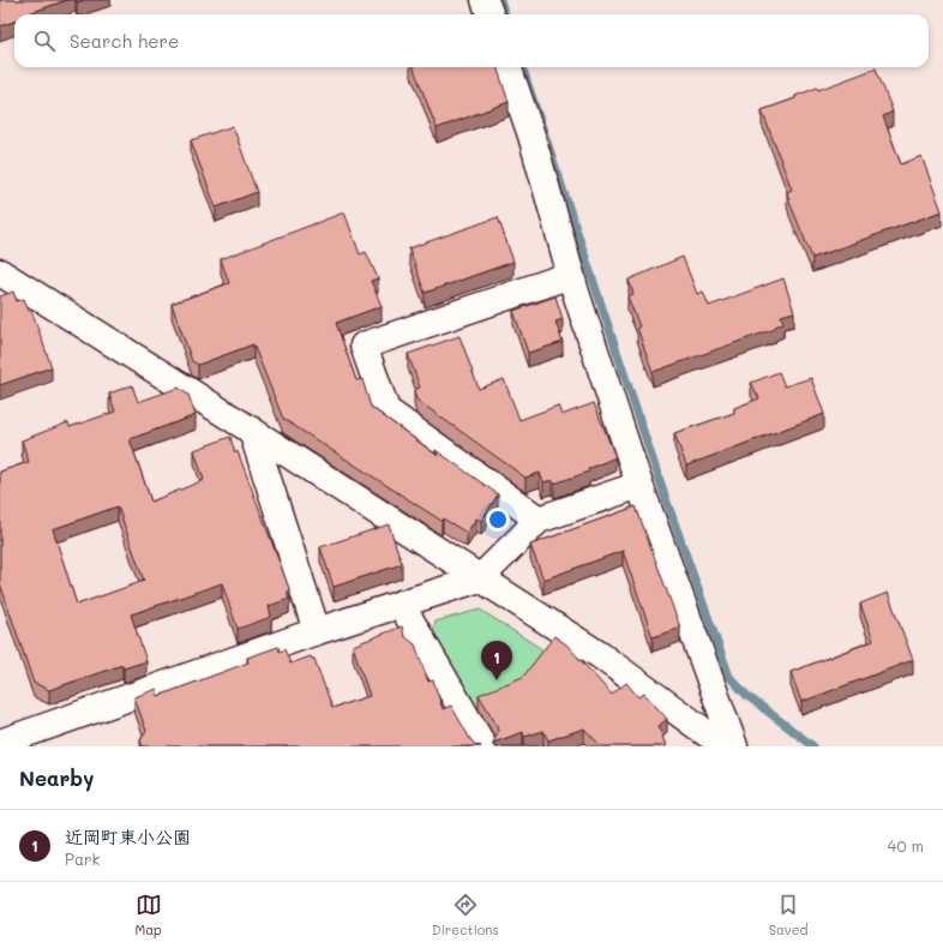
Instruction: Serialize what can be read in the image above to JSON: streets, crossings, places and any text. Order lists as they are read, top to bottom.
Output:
{
  "page": {
    "search": "Search here",
    "pins": "1",
    "heading": "Nearby",
    "list": [
      {
        "mark": "1",
        "name": "近岡町東小公園",
        "note": "Park",
        "value": "40 m"
      }
    ],
    "nav": ["Map", "Directions", "Saved"]
  }
}
